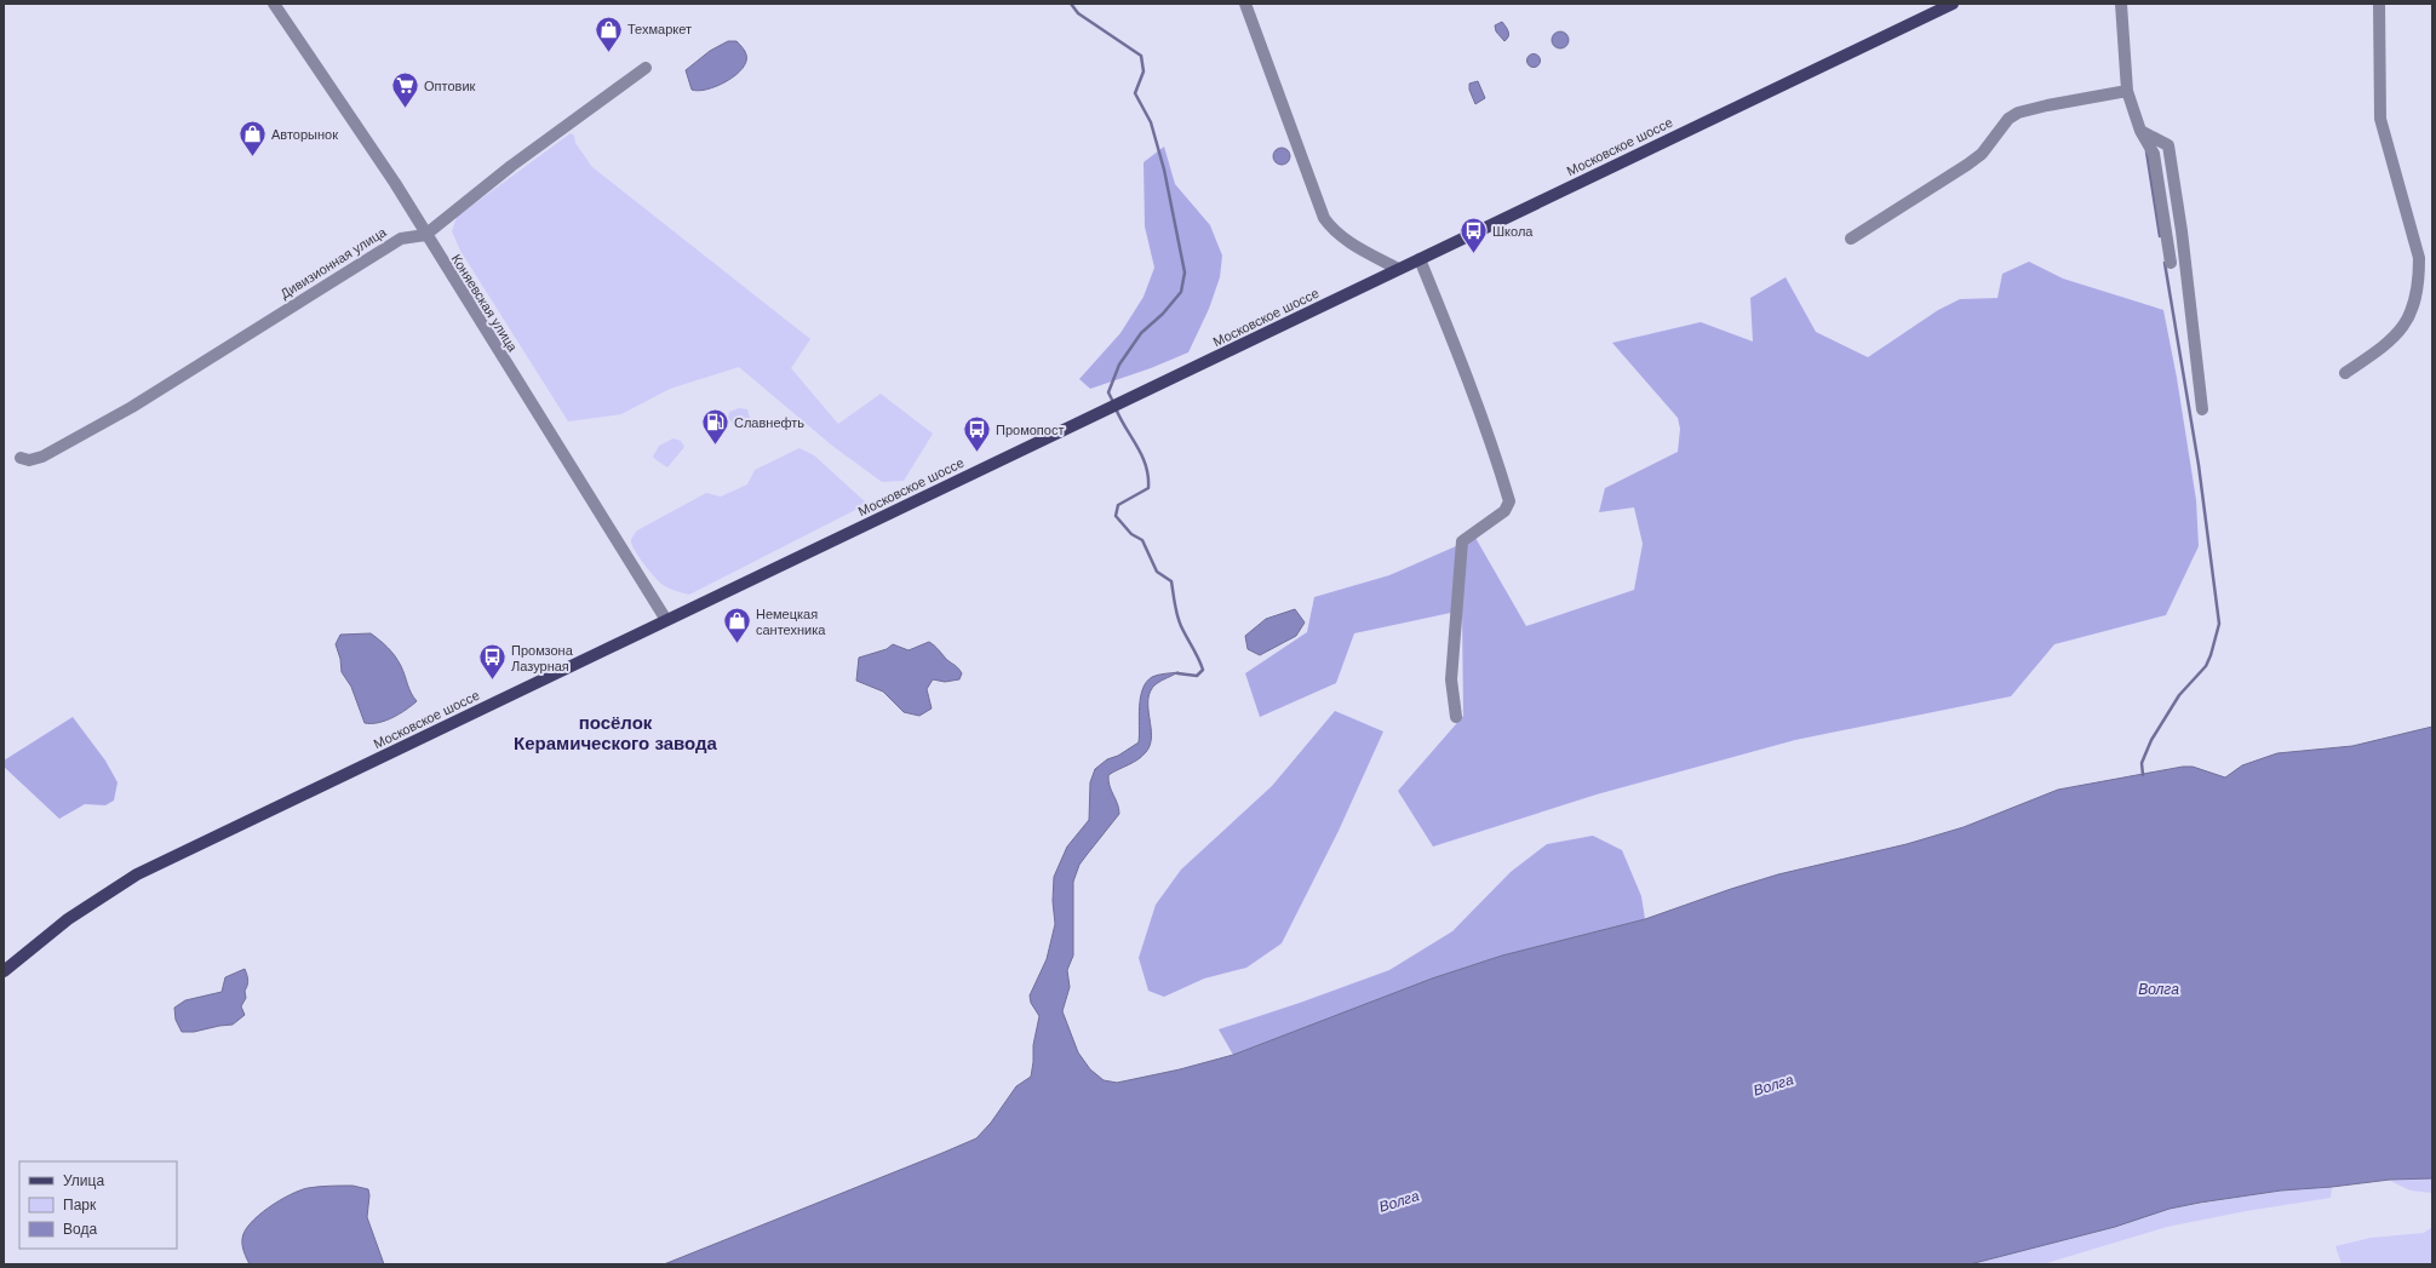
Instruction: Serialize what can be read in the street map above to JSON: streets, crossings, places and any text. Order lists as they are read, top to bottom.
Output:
{
  "streets": {
    "main road": ["Московское шоссе"],
    "street": ["Дивизионная улица", "Коняевская улица"]
  },
  "crossings": [
    ["Московское шоссе", "Коняевская улица"],
    ["Дивизионная улица", "Коняевская улица"]
  ],
  "districts": ["посёлок Керамического завода"],
  "water": ["Волга"],
  "places": {
    "shop": ["Техмаркет", "Авторынок", "Немецкая сантехника"],
    "supermarket": ["Оптовик"],
    "bus stop": ["Школа", "Промопост", "Промзона Лазурная"],
    "fuel station": ["Славнефть"]
  },
  "legend": ["Улица", "Парк", "Вода"]
}
